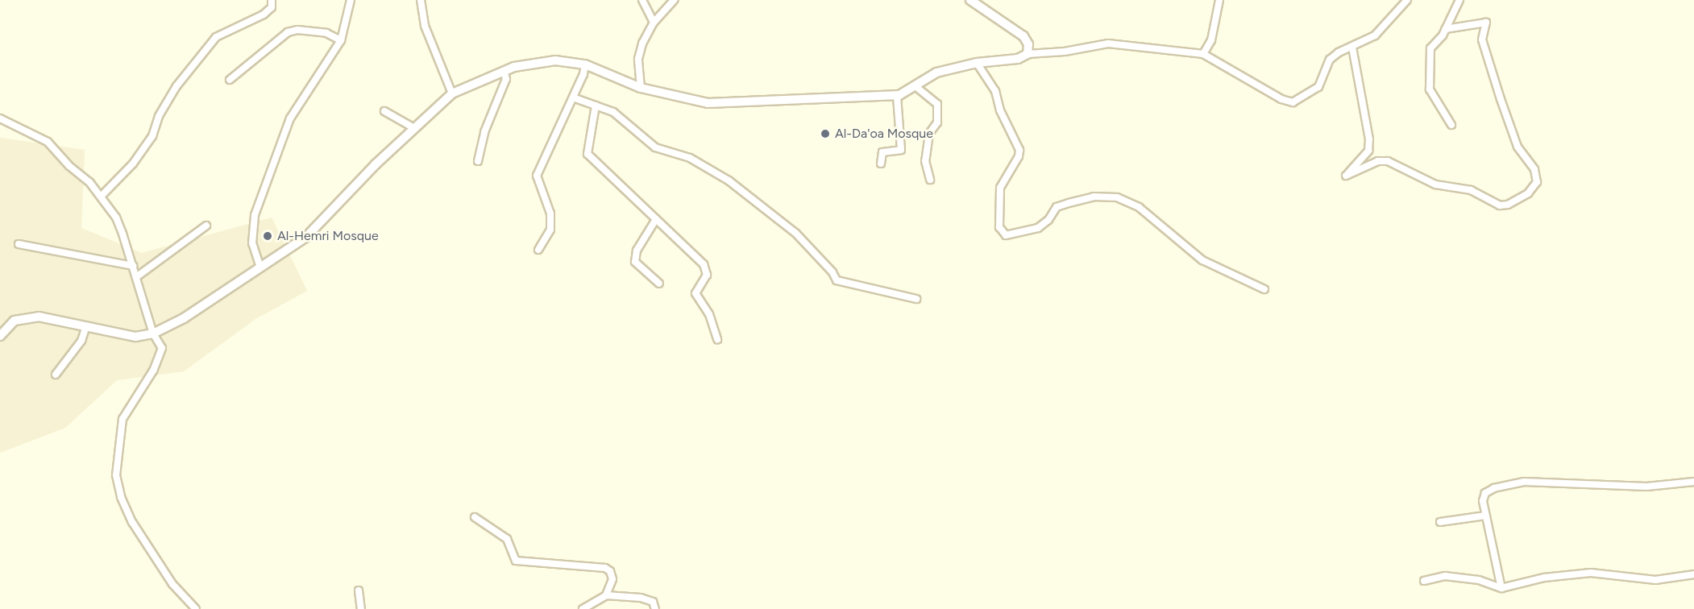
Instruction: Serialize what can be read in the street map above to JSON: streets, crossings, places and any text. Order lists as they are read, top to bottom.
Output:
{
  "places": ["Al-Da'oa Mosque", "Al-Hemri Mosque"]
}
